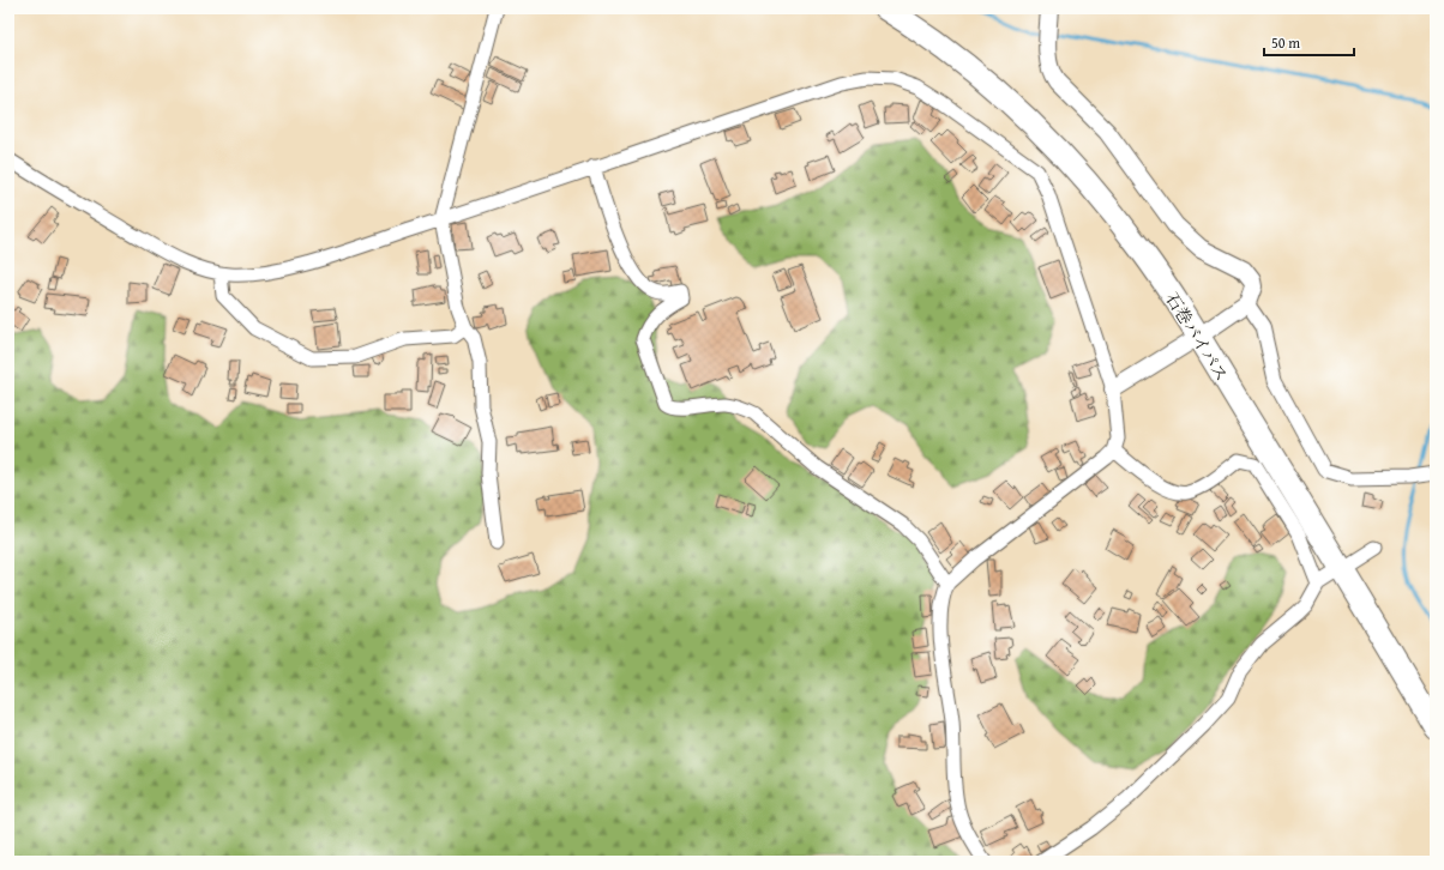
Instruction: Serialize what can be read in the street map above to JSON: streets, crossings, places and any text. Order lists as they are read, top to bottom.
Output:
{
  "streets": {
    "highway": ["石巻バイパス"]
  },
  "scale_bar": "50 m"
}
